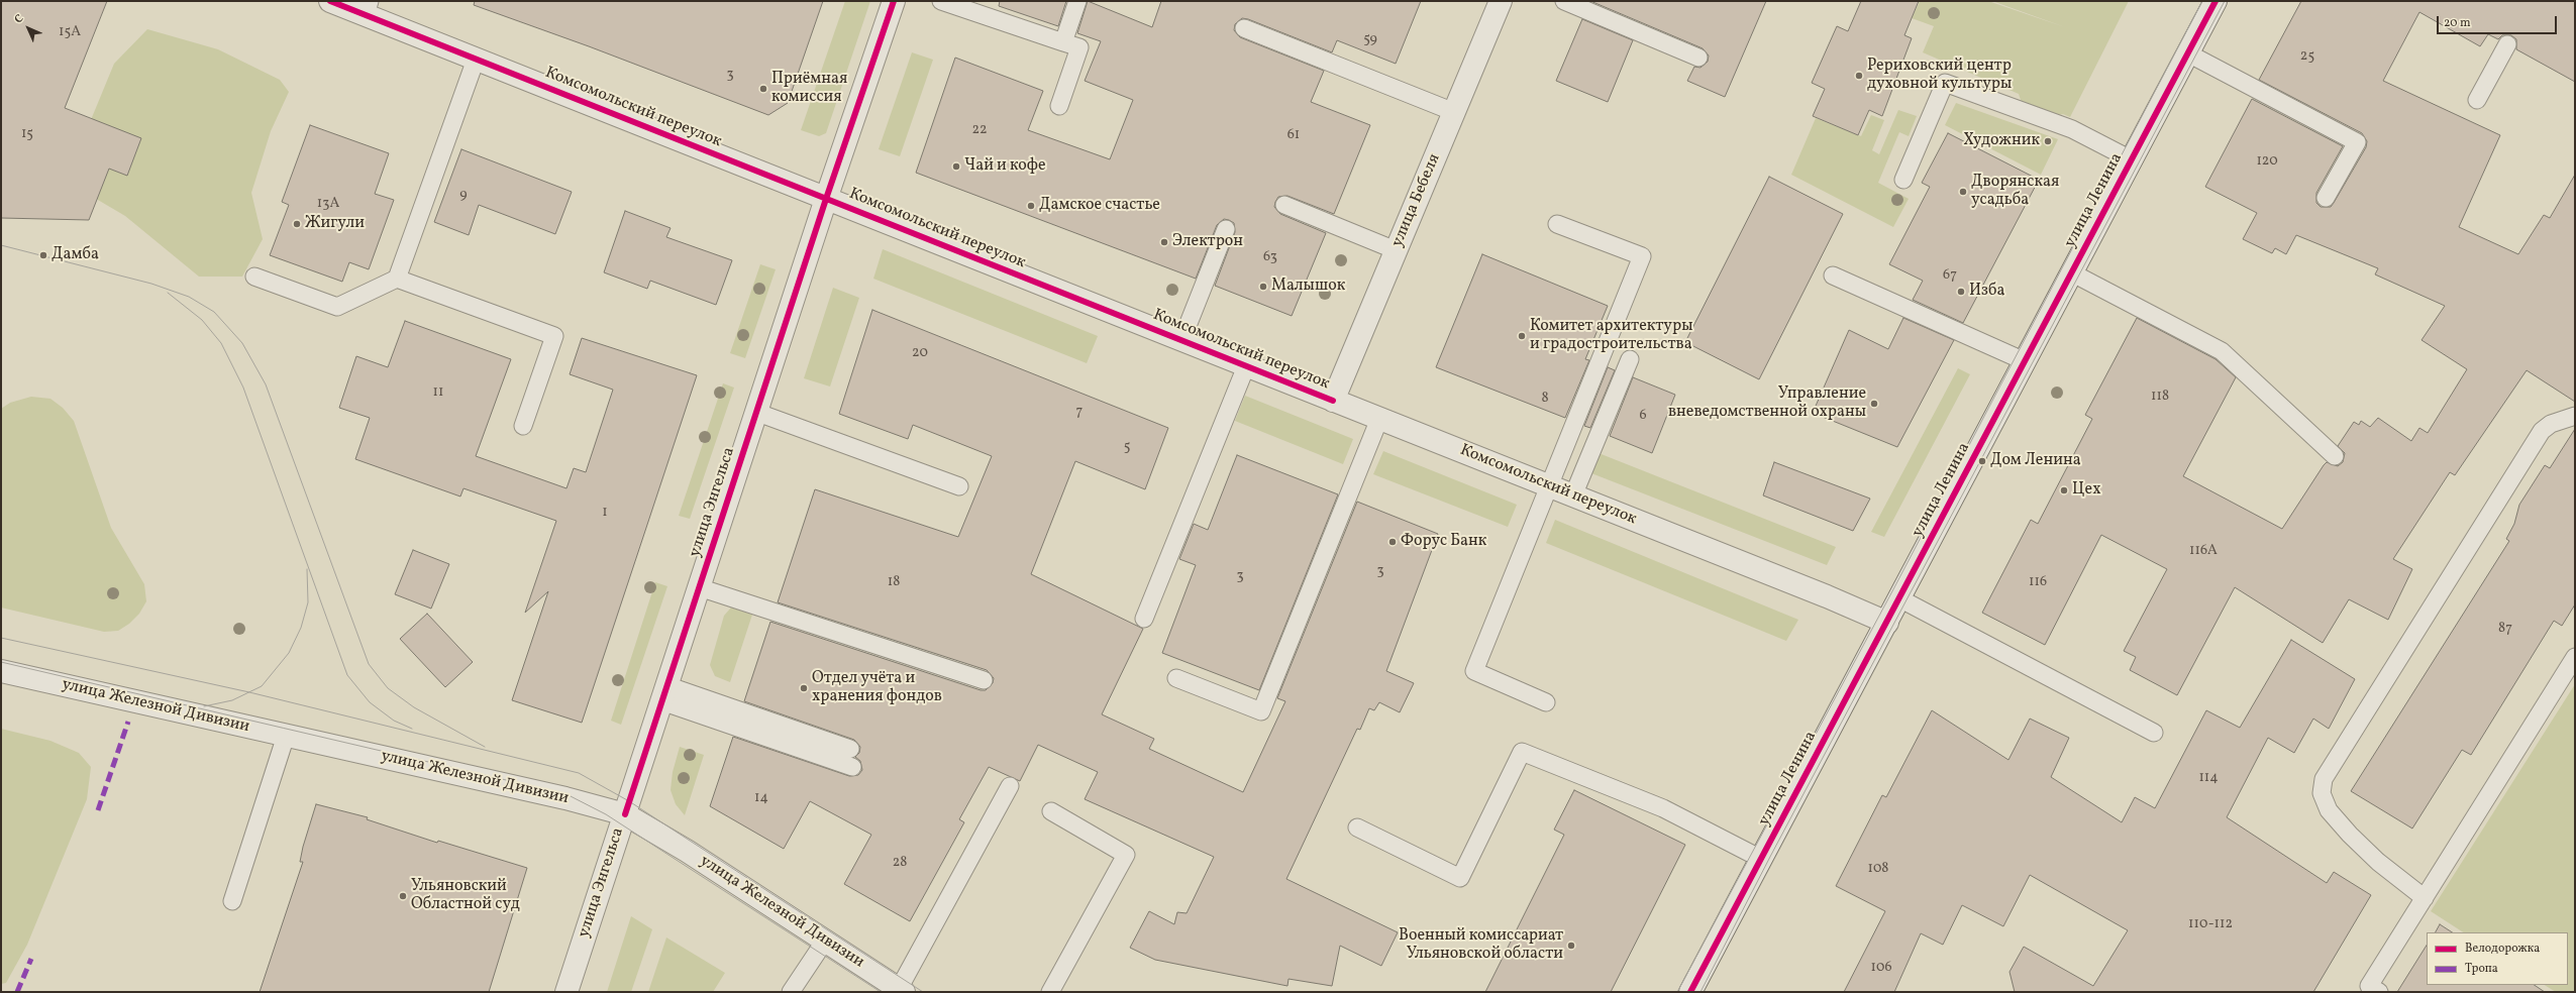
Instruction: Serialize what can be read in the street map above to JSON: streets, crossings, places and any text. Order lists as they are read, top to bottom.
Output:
{
  "streets": {
    "street": [
      "Комсомольский переулок",
      "улица Бебеля",
      "улица Ленина",
      "улица Энгельса",
      "улица Железной Дивизии"
    ]
  },
  "crossings": [
    ["Комсомольский переулок", "улица Бебеля"],
    ["Комсомольский переулок", "улица Ленина"],
    ["Комсомольский переулок", "улица Энгельса"],
    ["улица Энгельса", "улица Железной Дивизии"]
  ],
  "places": [
    "Рериховский центр духовной культуры",
    "Приёмная комиссия",
    "Художник",
    "Чай и кофе",
    "Дворянская усадьба",
    "Дамское счастье",
    "Жигули",
    "Электрон",
    "Дамба",
    "Малышок",
    "Изба",
    "Комитет архитектуры и градостроительства",
    "Управление вневедомственной охраны",
    "Дом Ленина",
    "Цех",
    "Форус Банк",
    "Отдел учёта и хранения фондов",
    "Ульяновский Областной суд",
    "Военный комиссариат Ульяновской области"
  ],
  "house_numbers": [
    "15А",
    "59",
    "25",
    "3",
    "22",
    "15",
    "61",
    "120",
    "9",
    "13А",
    "63",
    "67",
    "20",
    "11",
    "118",
    "8",
    "7",
    "6",
    "5",
    "1",
    "116А",
    "3",
    "3",
    "18",
    "116",
    "87",
    "114",
    "14",
    "28",
    "108",
    "110-112",
    "106"
  ],
  "legend": ["Велодорожка", "Тропа"],
  "scale_bar": "20 m",
  "north": "top left"
}
